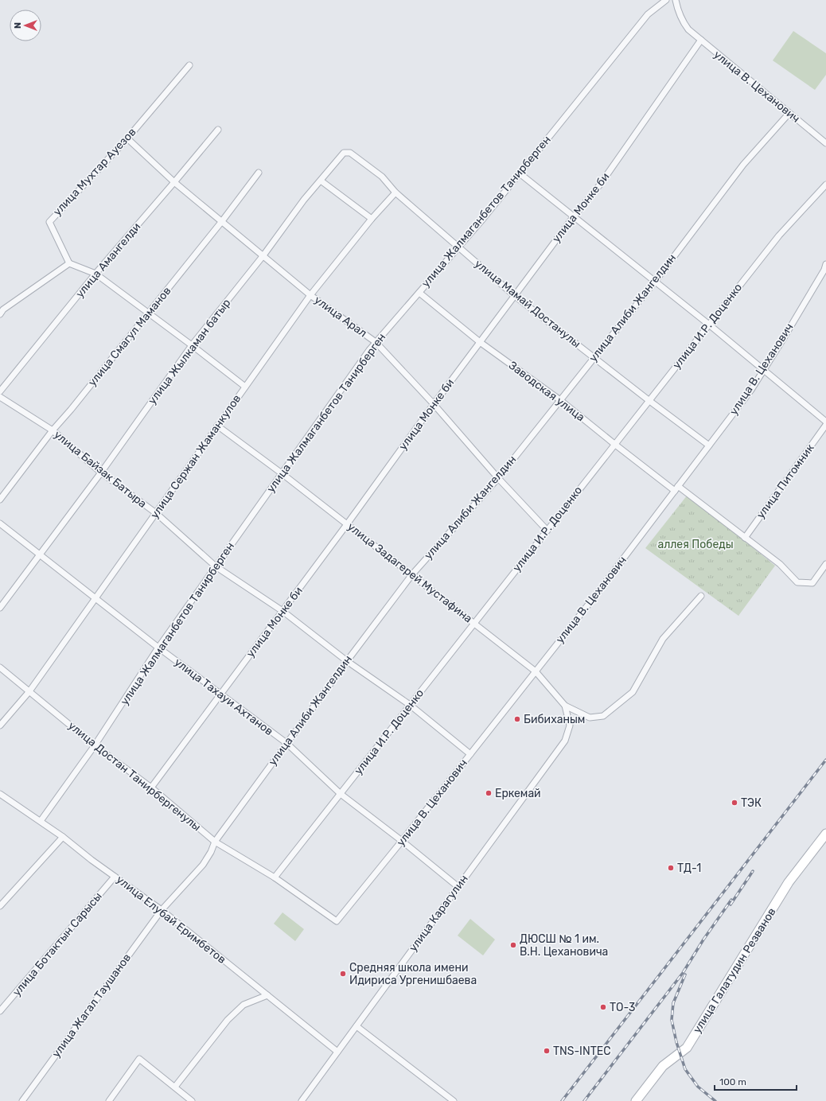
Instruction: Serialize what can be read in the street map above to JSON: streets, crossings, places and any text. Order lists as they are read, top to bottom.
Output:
{
  "streets": {
    "street": [
      "улица В. Цеханович",
      "улица Мухтар Ауезов",
      "улица Монке би",
      "улица Жалмаганбетов Танирберген",
      "улица Амангелди",
      "улица Мамай Достанулы",
      "улица Алиби Жангелдин",
      "улица Арал",
      "улица И.Р. Доценко",
      "улица Смагул Маманов",
      "улица Жылкаман батыр",
      "Заводская улица",
      "улица Сержан Жаманкулов",
      "улица Байзак Батыра",
      "улица Питомник",
      "улица Задагерей Мустафина",
      "улица Тахауи Ахтанов",
      "улица Достан Танирбергенулы",
      "улица Карагулин",
      "улица Елубай Еримбетов",
      "улица Ботактын Сарысы",
      "улица Галатудин Резванов",
      "улица Жагал Таушанов"
    ]
  },
  "crossings": [
    ["улица В. Цеханович", "улица Монке би"],
    ["улица В. Цеханович", "улица Мамай Достанулы"],
    ["улица В. Цеханович", "улица Алиби Жангелдин"],
    ["улица В. Цеханович", "Заводская улица"],
    ["улица В. Цеханович", "улица Байзак Батыра"],
    ["улица В. Цеханович", "улица Задагерей Мустафина"],
    ["улица В. Цеханович", "улица Тахауи Ахтанов"],
    ["улица В. Цеханович", "улица Достан Танирбергенулы"],
    ["улица Мухтар Ауезов", "улица Арал"],
    ["улица Монке би", "улица Мамай Достанулы"],
    ["улица Монке би", "улица Арал"],
    ["улица Монке би", "Заводская улица"],
    ["улица Монке би", "улица Байзак Батыра"],
    ["улица Монке би", "улица Задагерей Мустафина"],
    ["улица Монке би", "улица Тахауи Ахтанов"],
    ["улица Монке би", "улица Достан Танирбергенулы"],
    ["улица Жалмаганбетов Танирберген", "улица Мамай Достанулы"],
    ["улица Жалмаганбетов Танирберген", "улица Арал"],
    ["улица Жалмаганбетов Танирберген", "Заводская улица"],
    ["улица Жалмаганбетов Танирберген", "улица Байзак Батыра"],
    ["улица Жалмаганбетов Танирберген", "улица Задагерей Мустафина"],
    ["улица Жалмаганбетов Танирберген", "улица Тахауи Ахтанов"],
    ["улица Жалмаганбетов Танирберген", "улица Достан Танирбергенулы"],
    ["улица Жалмаганбетов Танирберген", "улица Елубай Еримбетов"],
    ["улица Амангелди", "улица Арал"],
    ["улица Мамай Достанулы", "улица Алиби Жангелдин"],
    ["улица Мамай Достанулы", "улица И.Р. Доценко"],
    ["улица Мамай Достанулы", "улица Жылкаман батыр"],
    ["улица Мамай Достанулы", "улица Сержан Жаманкулов"],
    ["улица Алиби Жангелдин", "улица Арал"],
    ["улица Алиби Жангелдин", "Заводская улица"],
    ["улица Алиби Жангелдин", "улица Байзак Батыра"],
    ["улица Алиби Жангелдин", "улица Задагерей Мустафина"],
    ["улица Алиби Жангелдин", "улица Тахауи Ахтанов"],
    ["улица Алиби Жангелдин", "улица Достан Танирбергенулы"],
    ["улица Алиби Жангелдин", "улица Елубай Еримбетов"],
    ["улица Алиби Жангелдин", "улица Жагал Таушанов"],
    ["улица Арал", "улица И.Р. Доценко"],
    ["улица Арал", "улица Смагул Маманов"],
    ["улица Арал", "улица Жылкаман батыр"],
    ["улица Арал", "улица Сержан Жаманкулов"],
    ["улица И.Р. Доценко", "Заводская улица"],
    ["улица И.Р. Доценко", "улица Байзак Батыра"],
    ["улица И.Р. Доценко", "улица Задагерей Мустафина"],
    ["улица И.Р. Доценко", "улица Тахауи Ахтанов"],
    ["улица И.Р. Доценко", "улица Достан Танирбергенулы"],
    ["улица Смагул Маманов", "улица Байзак Батыра"],
    ["улица Жылкаман батыр", "улица Сержан Жаманкулов"],
    ["улица Жылкаман батыр", "улица Байзак Батыра"],
    ["улица Жылкаман батыр", "улица Тахауи Ахтанов"],
    ["Заводская улица", "улица Питомник"],
    ["улица Сержан Жаманкулов", "улица Байзак Батыра"],
    ["улица Сержан Жаманкулов", "улица Задагерей Мустафина"],
    ["улица Сержан Жаманкулов", "улица Тахауи Ахтанов"],
    ["улица Сержан Жаманкулов", "улица Достан Танирбергенулы"],
    ["улица Задагерей Мустафина", "улица Карагулин"],
    ["улица Тахауи Ахтанов", "улица Карагулин"],
    ["улица Карагулин", "улица Елубай Еримбетов"],
    ["улица Елубай Еримбетов", "улица Ботактын Сарысы"],
    ["улица Елубай Еримбетов", "улица Жагал Таушанов"]
  ],
  "parks": ["аллея Победы"],
  "places": [
    "Бибиханым",
    "Еркемай",
    "ТЭК",
    "ТД-1",
    "ДЮСШ № 1 им. В.Н. Цехановича",
    "Средняя школа имени Идириса Ургенишбаева",
    "ТО-3",
    "TNS-INTEC"
  ],
  "scale_bar": "100 m",
  "north": "left"
}
